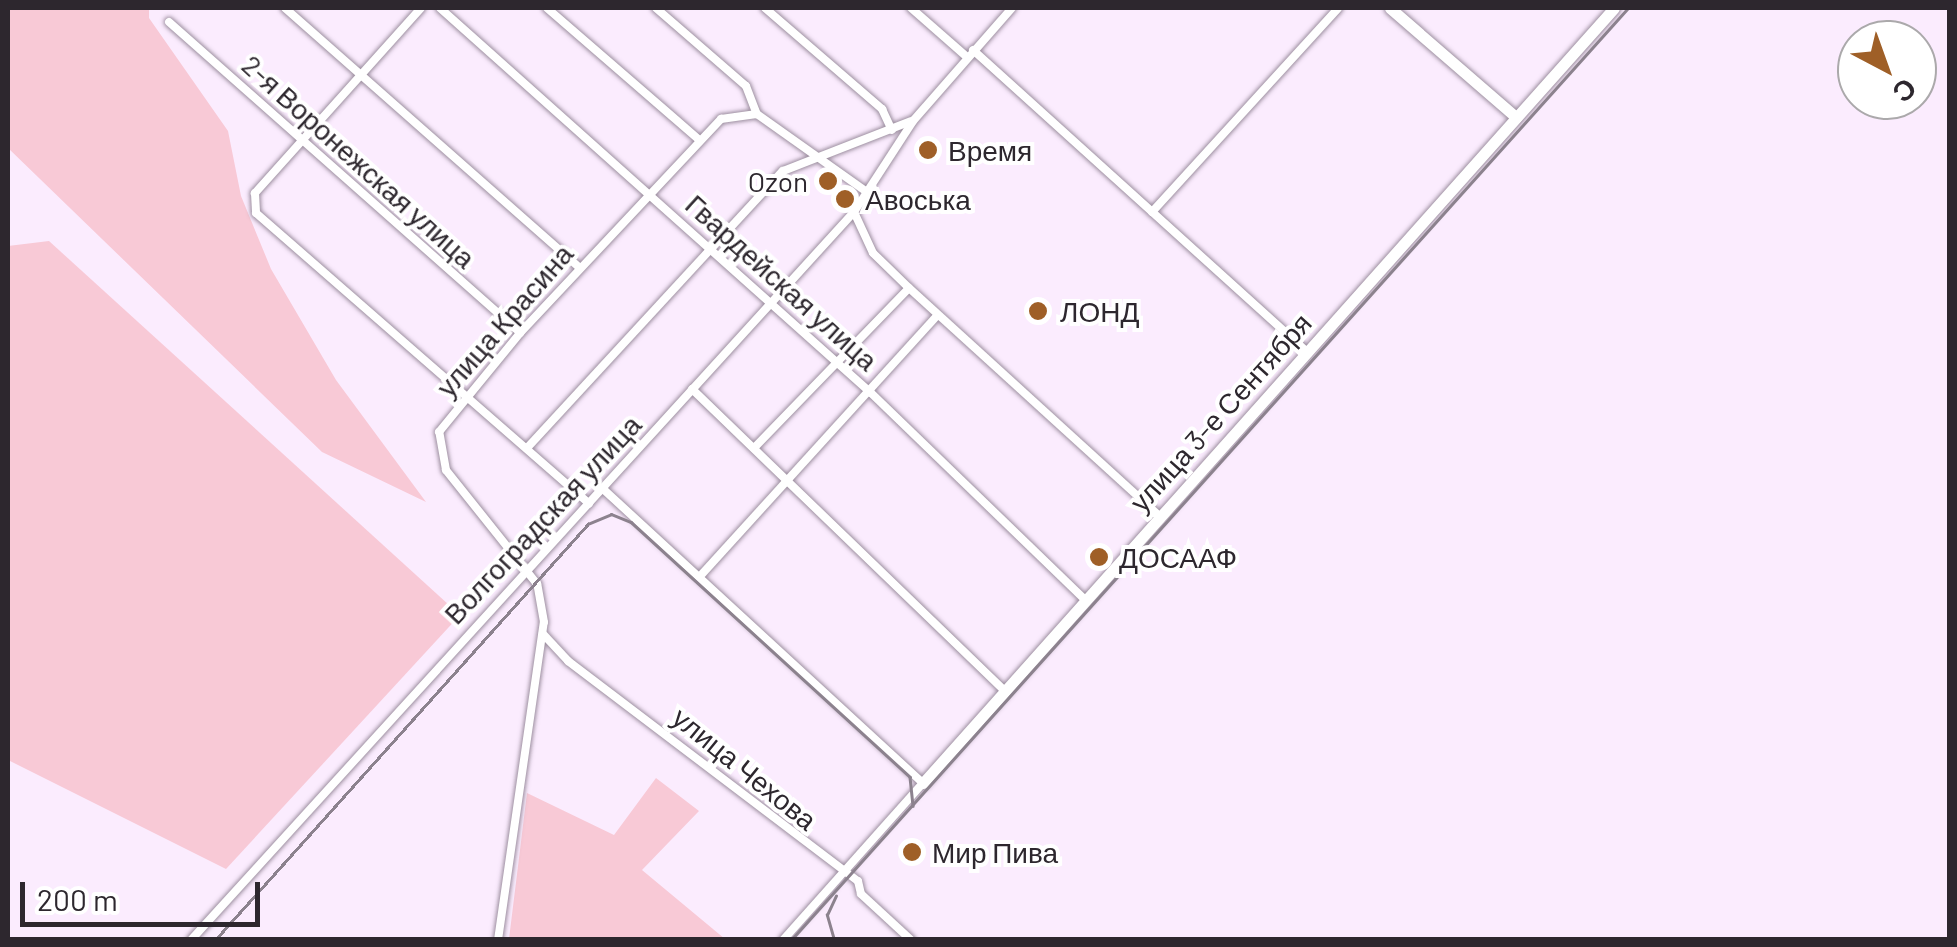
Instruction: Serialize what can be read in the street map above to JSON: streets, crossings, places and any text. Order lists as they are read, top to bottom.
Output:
{
  "streets": {
    "street": [
      "2-я Воронежская улица",
      "Гвардейская улица",
      "улица Красина",
      "улица 3-е Сентября",
      "Волгоградская улица",
      "улица Чехова"
    ]
  },
  "crossings": [
    ["2-я Воронежская улица", "улица Красина"],
    ["Гвардейская улица", "улица Красина"],
    ["Гвардейская улица", "улица 3-е Сентября"],
    ["Гвардейская улица", "Волгоградская улица"],
    ["улица Красина", "Волгоградская улица"],
    ["улица Красина", "улица Чехова"],
    ["улица 3-е Сентября", "улица Чехова"]
  ],
  "places": [
    "Время",
    "Ozon",
    "Авоська",
    "ЛОНД",
    "ДОСААФ",
    "Мир Пива"
  ],
  "scale_bar": "200 m",
  "north": "bottom right"
}
